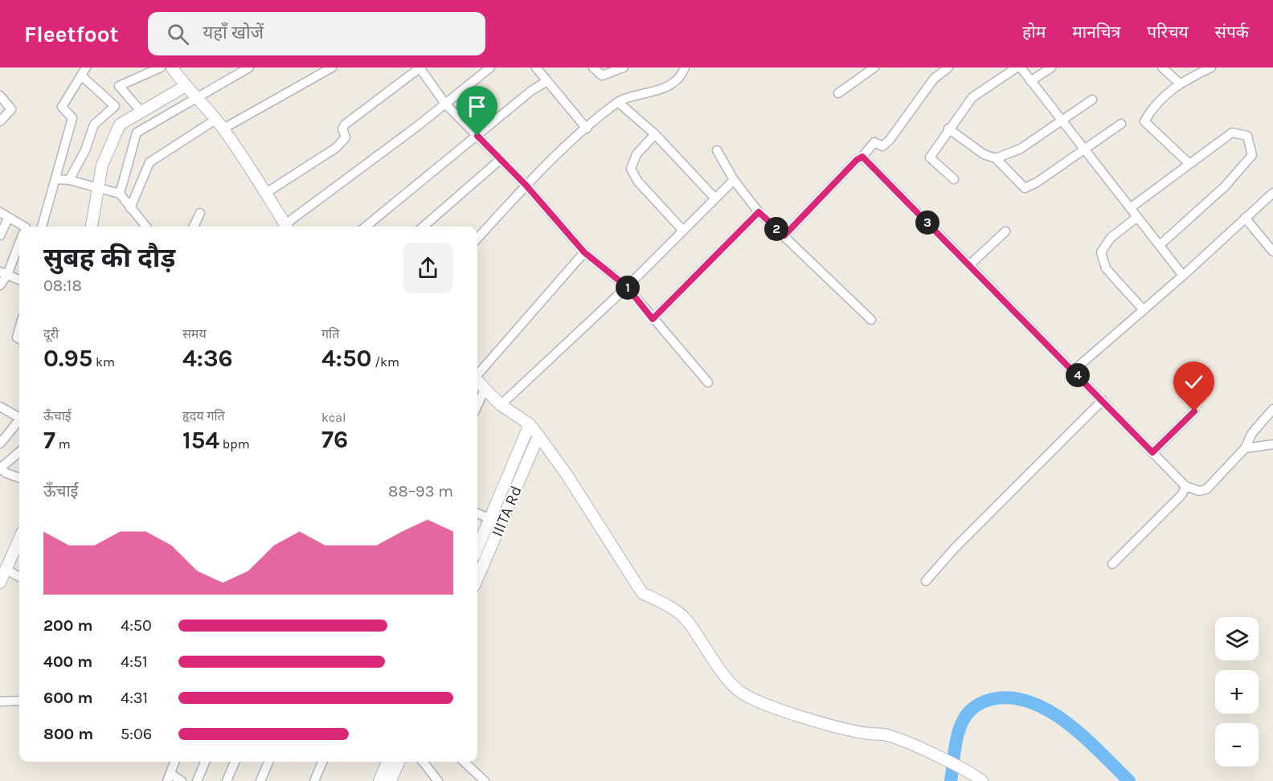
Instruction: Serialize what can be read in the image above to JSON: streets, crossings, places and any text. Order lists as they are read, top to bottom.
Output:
{
  "streets": {
    "street": ["IIITA Rd"]
  },
  "page": {
    "header": "Fleetfoot",
    "search": "यहाँ खोजें",
    "nav": [
      "होम",
      "मानचित्र",
      "परिचय",
      "संपर्क"
    ],
    "pins": [
      "3",
      "2",
      "1",
      "4"
    ],
    "heading": ["सुबह की दौड़", "08:18"],
    "stats": [
      ["दूरी", "0.95 km"],
      ["समय", "4:36"],
      ["गति", "4:50 /km"],
      ["ऊँचाई", "7 m"],
      ["हृदय गति", "154 bpm"],
      ["kcal", "76"]
    ],
    "chart": ["ऊँचाई", "88–93 m"],
    "list": [
      {
        "name": "200 m",
        "note": "4:50"
      },
      {
        "name": "400 m",
        "note": "4:51"
      },
      {
        "name": "600 m",
        "note": "4:31"
      },
      {
        "name": "800 m",
        "note": "5:06"
      }
    ],
    "map_buttons": ["+", "−"]
  }
}
